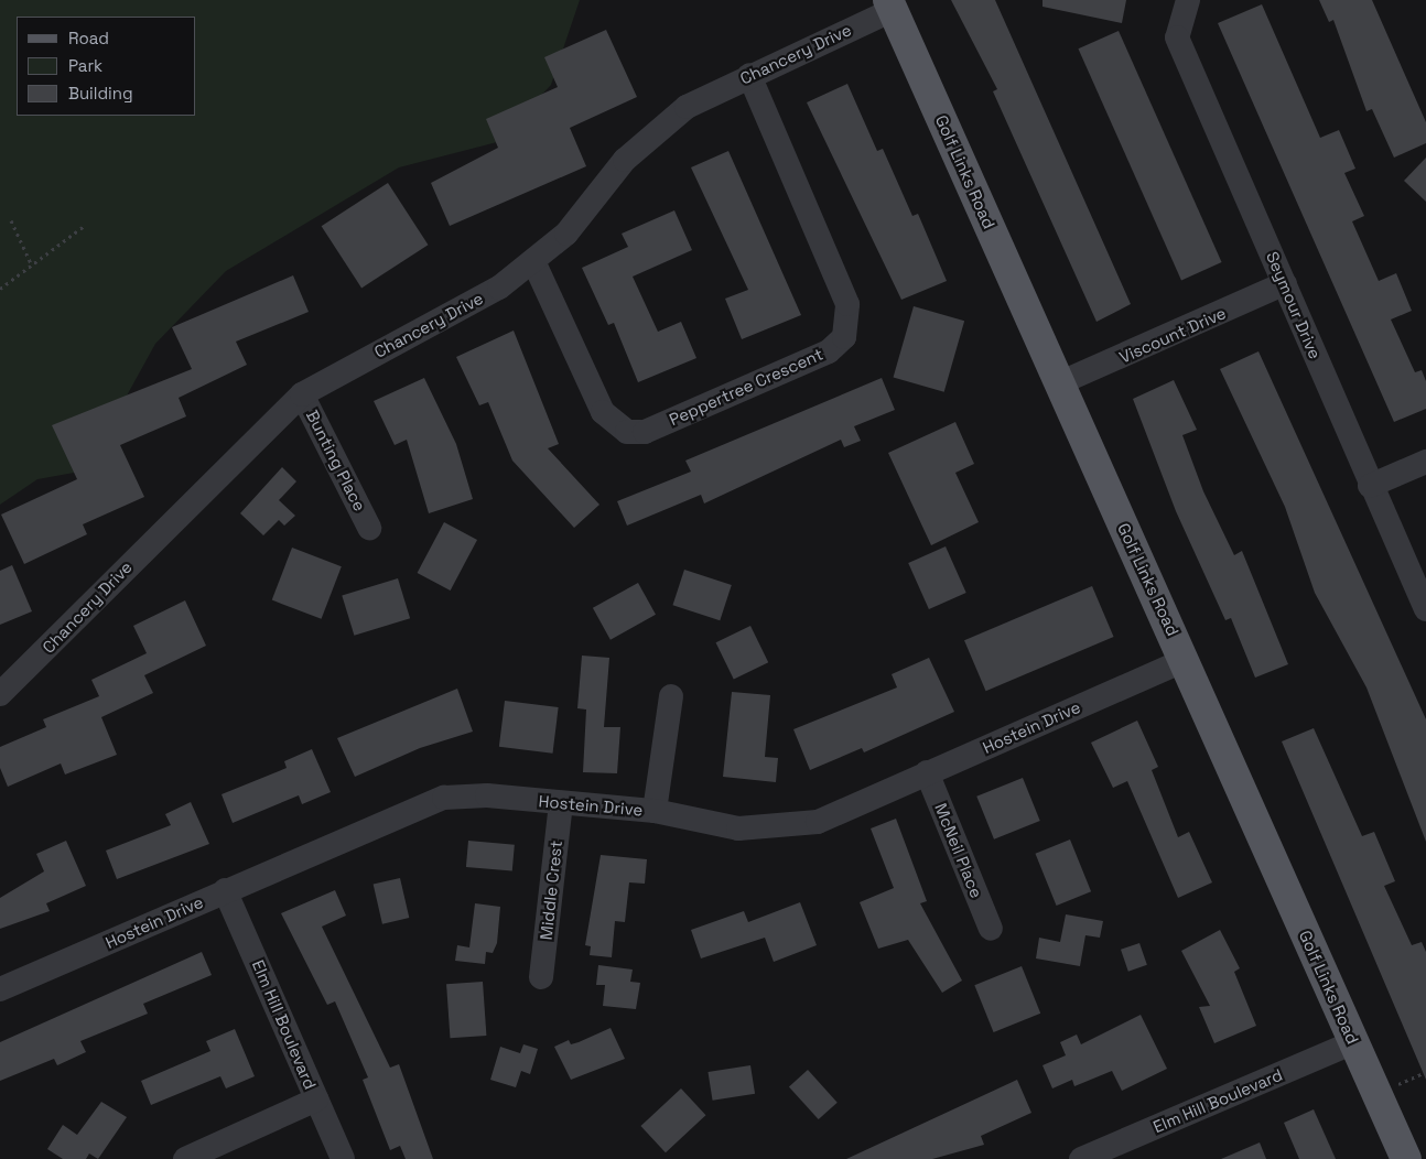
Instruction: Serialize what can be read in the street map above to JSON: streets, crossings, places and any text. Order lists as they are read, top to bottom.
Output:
{
  "streets": {
    "main road": ["Golf Links Road"],
    "street": [
      "Chancery Drive",
      "Seymour Drive",
      "Viscount Drive",
      "Peppertree Crescent",
      "Bunting Place",
      "Hostein Drive",
      "McNeil Place",
      "Middle Crest",
      "Elm Hill Boulevard"
    ]
  },
  "crossings": [
    ["Chancery Drive", "Golf Links Road"],
    ["Chancery Drive", "Peppertree Crescent"],
    ["Chancery Drive", "Bunting Place"],
    ["Golf Links Road", "Viscount Drive"],
    ["Golf Links Road", "Hostein Drive"],
    ["Golf Links Road", "Elm Hill Boulevard"],
    ["Seymour Drive", "Viscount Drive"],
    ["Hostein Drive", "McNeil Place"],
    ["Hostein Drive", "Middle Crest"],
    ["Hostein Drive", "Elm Hill Boulevard"]
  ],
  "legend": ["Road", "Park", "Building"]
}
